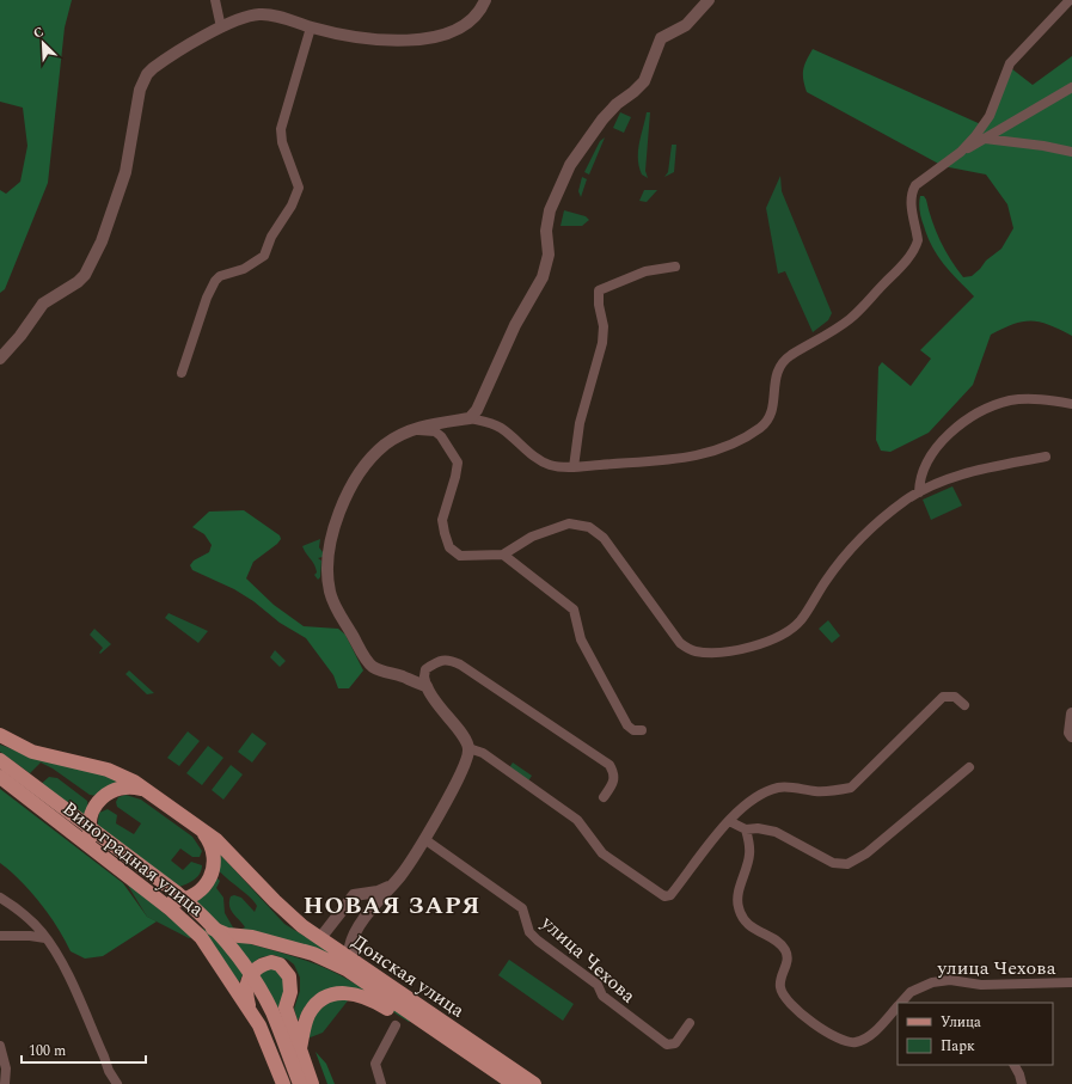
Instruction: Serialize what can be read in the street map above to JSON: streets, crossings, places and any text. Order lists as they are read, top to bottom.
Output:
{
  "streets": {
    "main road": ["Виноградная улица", "Донская улица"],
    "street": ["улица Чехова"]
  },
  "crossings": [
    ["Виноградная улица", "Донская улица"]
  ],
  "districts": ["НОВАЯ ЗАРЯ"],
  "legend": ["Улица", "Парк"],
  "scale_bar": "100 m",
  "north": "top left"
}
